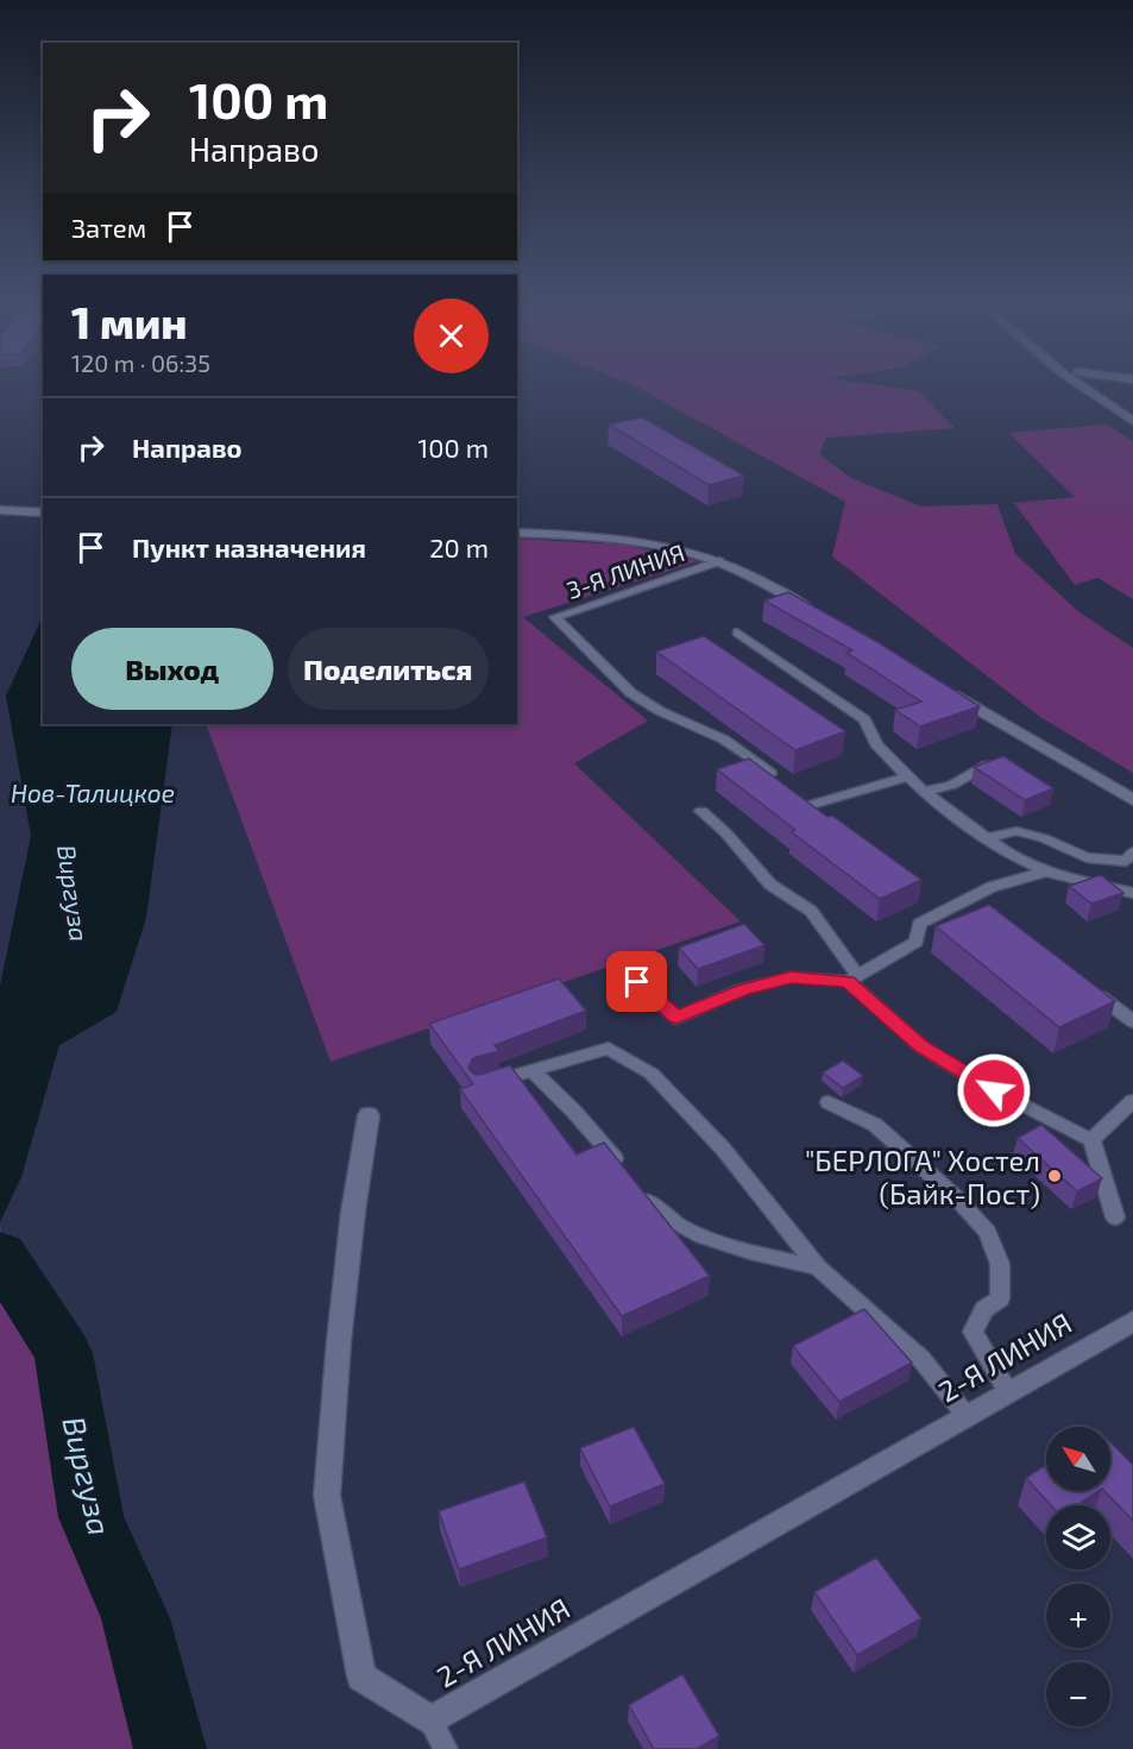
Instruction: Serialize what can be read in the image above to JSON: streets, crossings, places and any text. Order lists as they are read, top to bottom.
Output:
{
  "streets": {
    "street": ["2-Я ЛИНИЯ"],
    "lane": ["3-Я ЛИНИЯ"]
  },
  "water": ["Нов-Талицкое", "Виргуза"],
  "places": ["\"БЕРЛОГА\" Хостел (Байк-Пост)"],
  "north": "top left",
  "page": {
    "turn": ["100 m", "Направо"],
    "then": "Затем",
    "heading": ["1 мин", "120 m · 06:35"],
    "list": [
      {
        "name": "Направо",
        "value": "100 m"
      },
      {
        "name": "Пункт назначения",
        "value": "20 m"
      }
    ],
    "buttons": ["Выход", "Поделиться"],
    "map_buttons": ["+", "−"]
  }
}
